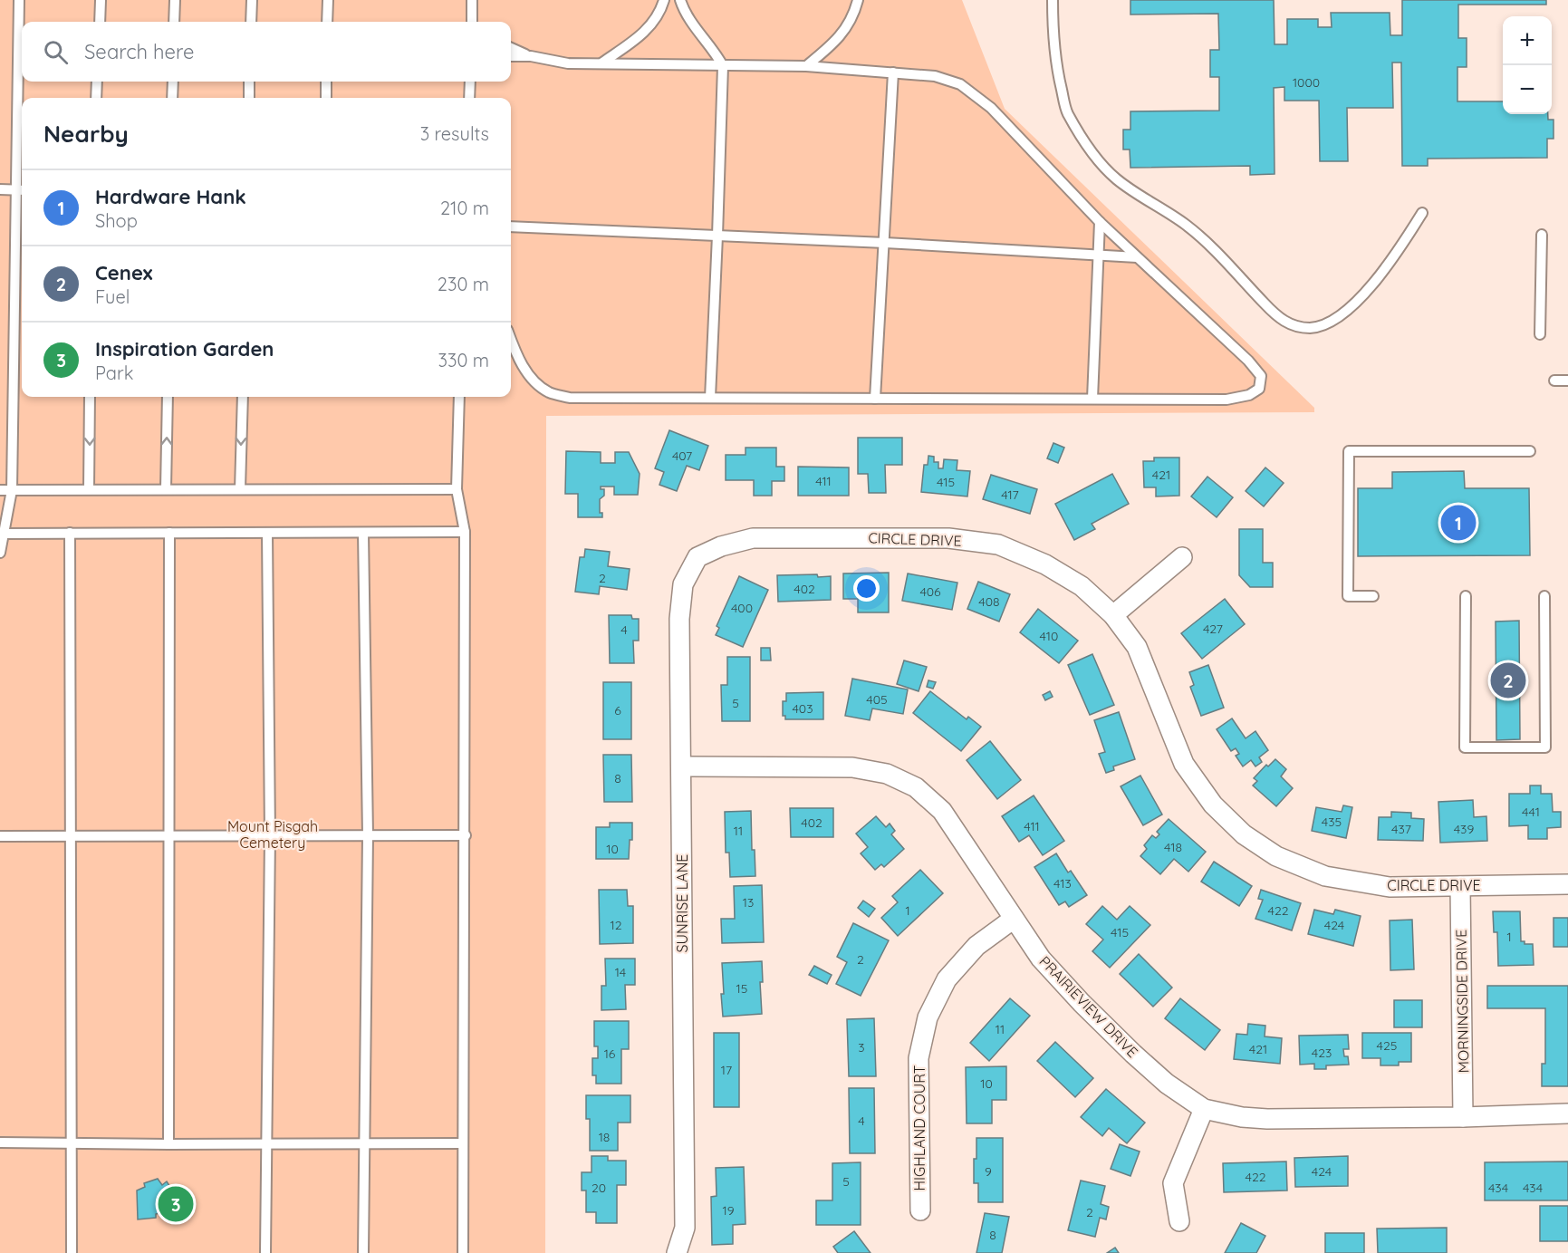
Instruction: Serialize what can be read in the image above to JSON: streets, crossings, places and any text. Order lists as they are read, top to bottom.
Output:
{
  "streets": {
    "street": [
      "CIRCLE DRIVE",
      "SUNRISE LANE",
      "MORNINGSIDE DRIVE",
      "PRAIRIEVIEW DRIVE",
      "HIGHLAND COURT"
    ]
  },
  "crossings": [
    ["CIRCLE DRIVE", "SUNRISE LANE"],
    ["CIRCLE DRIVE", "MORNINGSIDE DRIVE"],
    ["SUNRISE LANE", "PRAIRIEVIEW DRIVE"],
    ["MORNINGSIDE DRIVE", "PRAIRIEVIEW DRIVE"],
    ["PRAIRIEVIEW DRIVE", "HIGHLAND COURT"]
  ],
  "parks": ["Mount Pisgah Cemetery"],
  "house_numbers": [
    "1000",
    "407",
    "421",
    "411",
    "415",
    "417",
    "2",
    "402",
    "406",
    "408",
    "400",
    "427",
    "4",
    "410",
    "405",
    "5",
    "403",
    "6",
    "8",
    "441",
    "435",
    "402",
    "411",
    "437",
    "439",
    "11",
    "418",
    "10",
    "413",
    "13",
    "1",
    "422",
    "12",
    "424",
    "415",
    "1",
    "2",
    "14",
    "15",
    "11",
    "425",
    "3",
    "421",
    "423",
    "16",
    "17",
    "10",
    "4",
    "18",
    "9",
    "424",
    "422",
    "5",
    "20",
    "434",
    "434",
    "19",
    "2",
    "8"
  ],
  "page": {
    "map_buttons": ["+", "−"],
    "search": "Search here",
    "heading": ["Nearby", "3 results"],
    "list": [
      {
        "mark": "1",
        "name": "Hardware Hank",
        "note": "Shop",
        "value": "210 m"
      },
      {
        "mark": "2",
        "name": "Cenex",
        "note": "Fuel",
        "value": "230 m"
      },
      {
        "mark": "3",
        "name": "Inspiration Garden",
        "note": "Park",
        "value": "330 m"
      }
    ],
    "pins": ["1", "2", "3"]
  }
}
